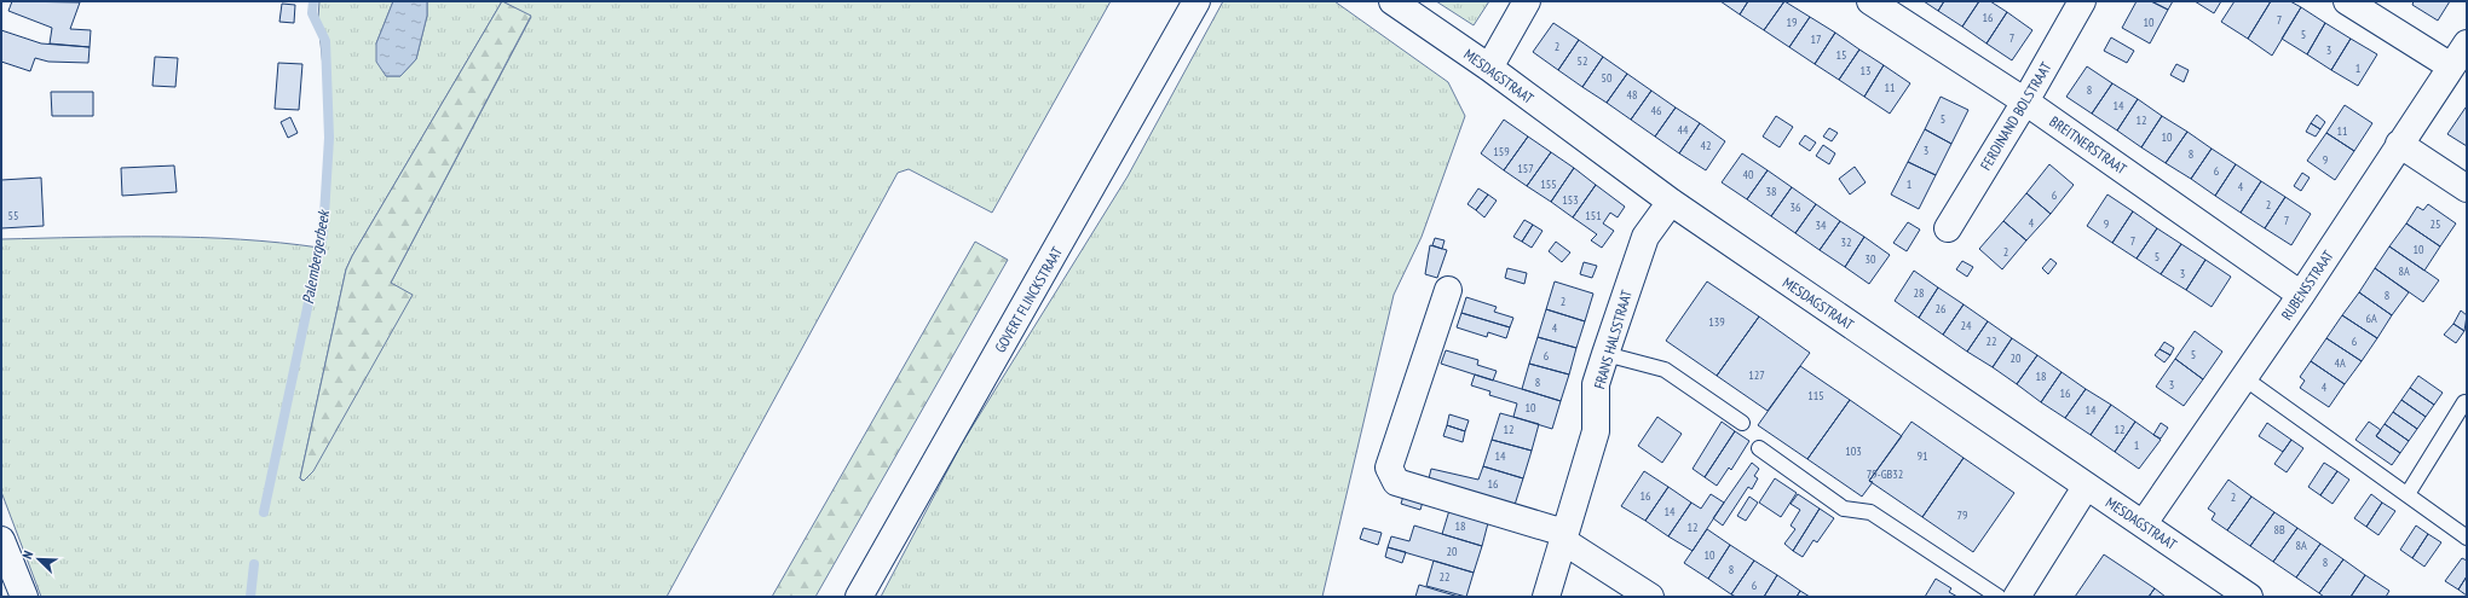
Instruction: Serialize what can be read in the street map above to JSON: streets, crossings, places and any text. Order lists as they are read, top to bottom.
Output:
{
  "streets": {
    "street": [
      "MESDAGSTRAAT",
      "FERDINAND BOLSTRAAT",
      "BREITNERSTRAAT",
      "RUBENSSTRAAT",
      "GOVERT FLINCKSTRAAT",
      "FRANS HALSSTRAAT"
    ]
  },
  "crossings": [
    ["MESDAGSTRAAT", "RUBENSSTRAAT"],
    ["MESDAGSTRAAT", "FRANS HALSSTRAAT"],
    ["FERDINAND BOLSTRAAT", "BREITNERSTRAAT"],
    ["BREITNERSTRAAT", "RUBENSSTRAAT"]
  ],
  "water": ["Palembergerbeek"],
  "house_numbers": [
    "16",
    "7",
    "19",
    "10",
    "5",
    "7",
    "17",
    "2",
    "3",
    "15",
    "52",
    "1",
    "13",
    "50",
    "11",
    "8",
    "48",
    "14",
    "46",
    "5",
    "12",
    "44",
    "11",
    "10",
    "42",
    "3",
    "159",
    "8",
    "9",
    "157",
    "6",
    "40",
    "155",
    "1",
    "4",
    "38",
    "6",
    "153",
    "2",
    "36",
    "55",
    "151",
    "7",
    "4",
    "9",
    "25",
    "34",
    "7",
    "32",
    "10",
    "2",
    "5",
    "30",
    "8A",
    "3",
    "28",
    "8",
    "2",
    "26",
    "6A",
    "139",
    "24",
    "4",
    "22",
    "6",
    "5",
    "6",
    "20",
    "4A",
    "127",
    "18",
    "8",
    "3",
    "4",
    "16",
    "115",
    "10",
    "14",
    "12",
    "12",
    "1",
    "103",
    "14",
    "91",
    "79-GB32",
    "16",
    "16",
    "2",
    "14",
    "79",
    "18",
    "12",
    "8B",
    "8A",
    "20",
    "10",
    "8",
    "8",
    "22",
    "6"
  ],
  "north": "top left"
}
